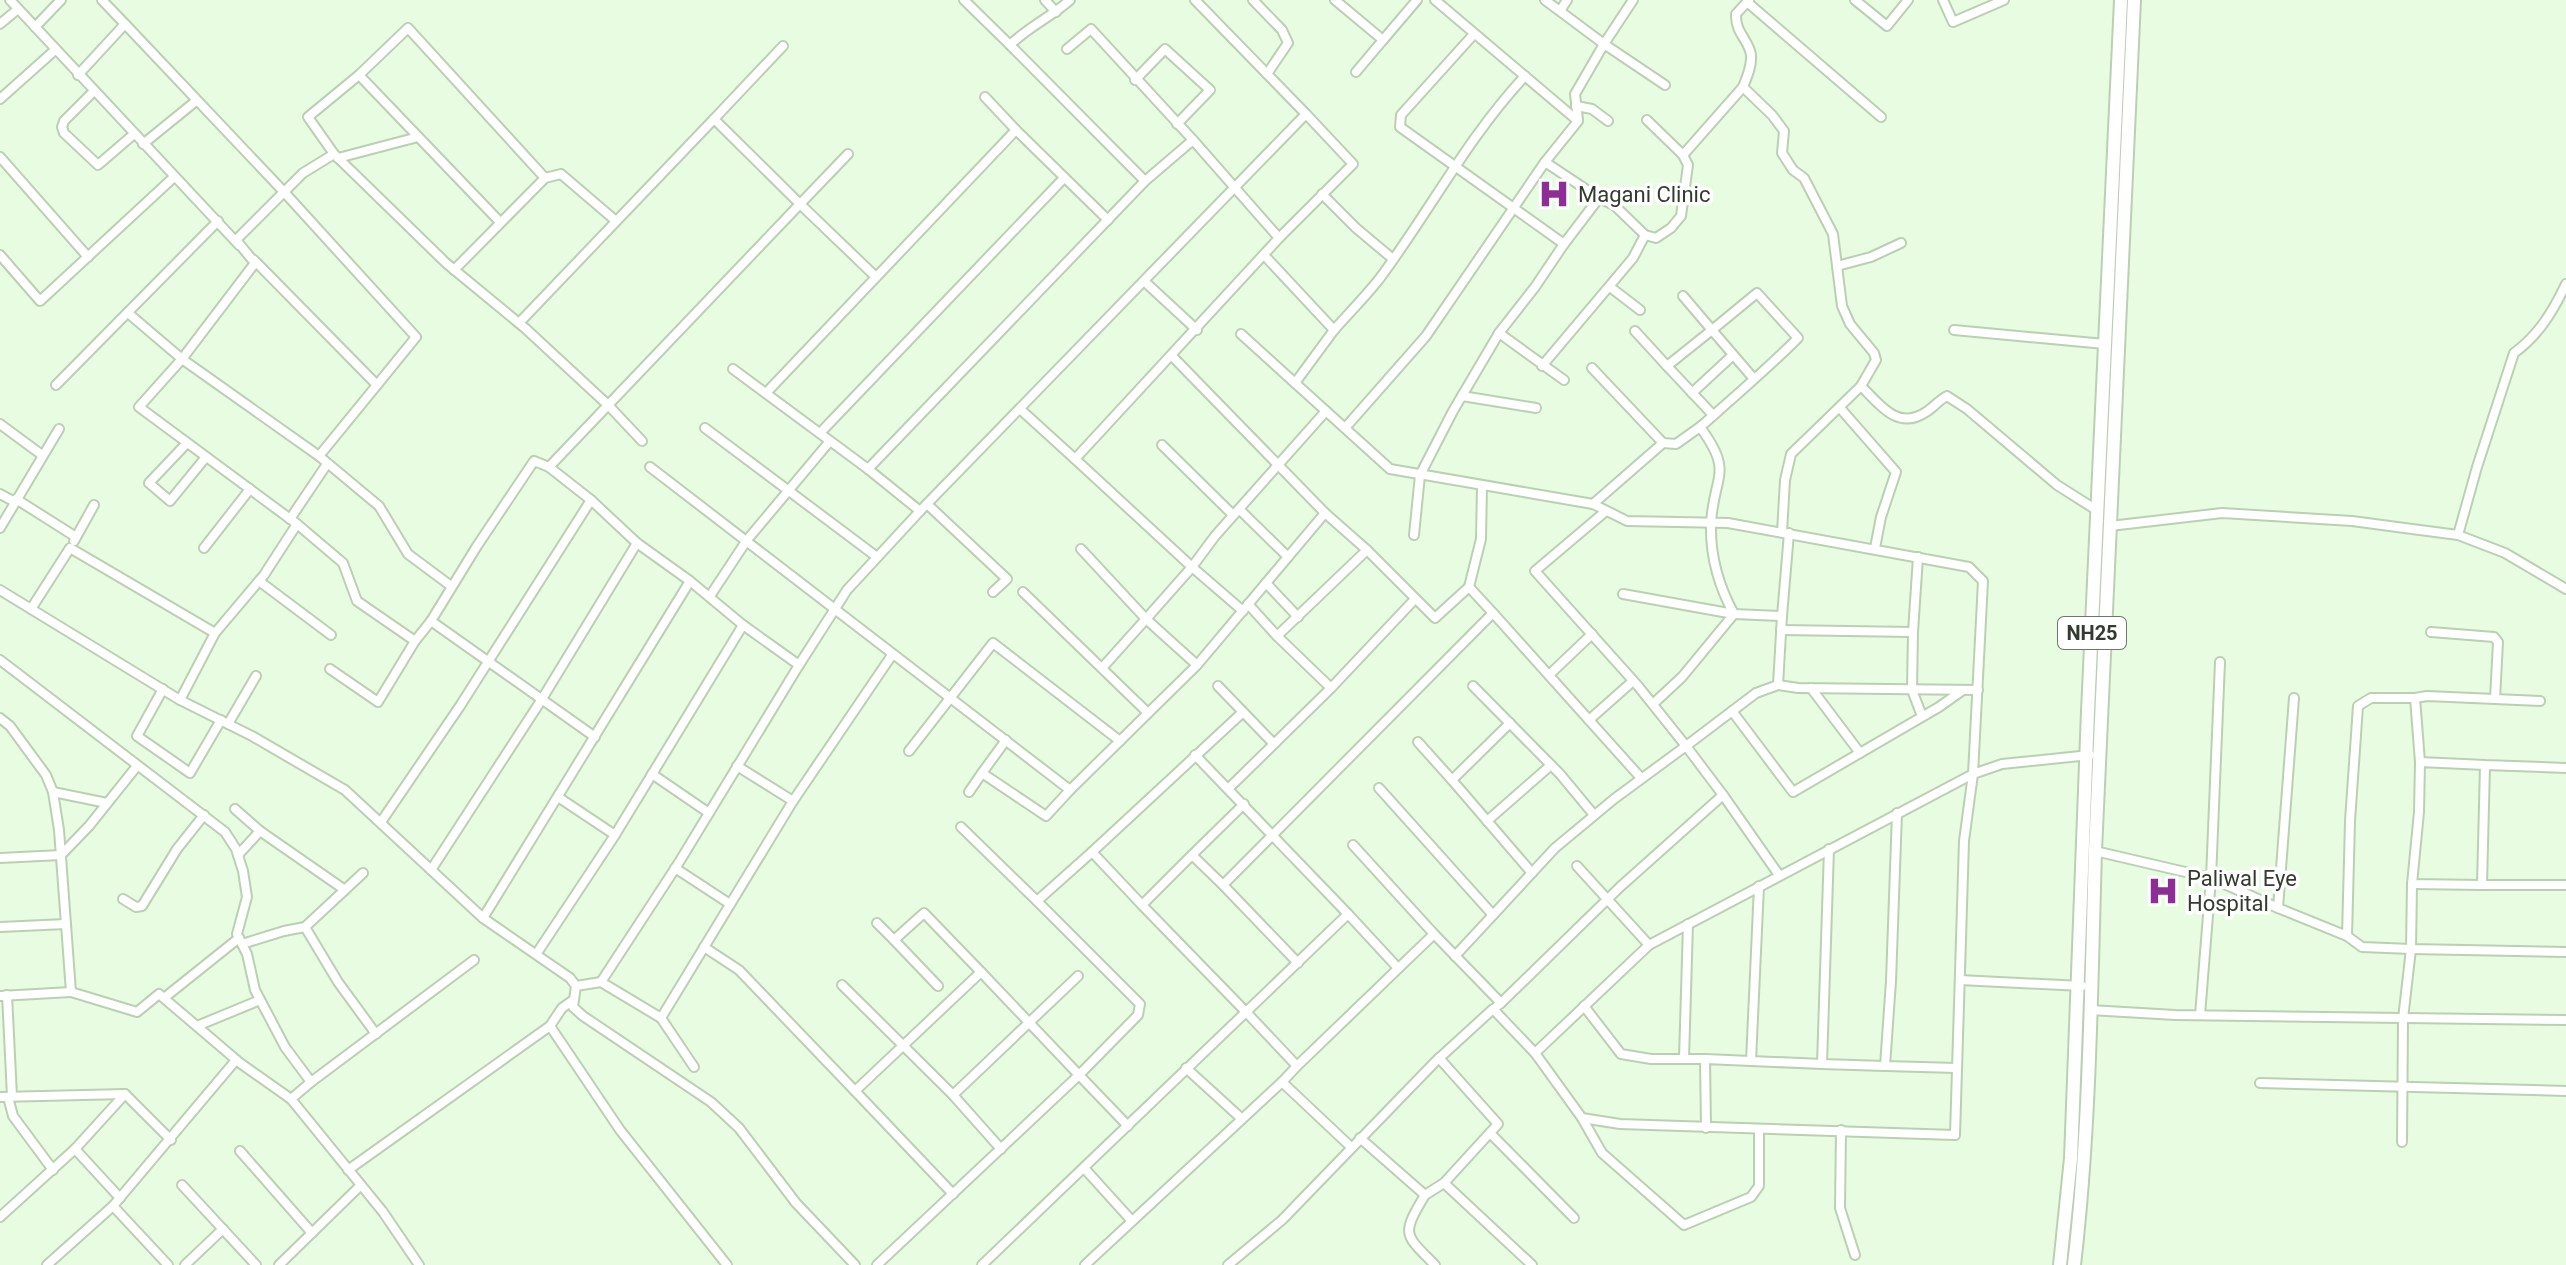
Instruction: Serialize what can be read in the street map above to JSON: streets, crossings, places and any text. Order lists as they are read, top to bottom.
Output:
{
  "streets": {
    "main road": ["NH25"]
  },
  "places": {
    "hospital": ["Magani Clinic", "Paliwal Eye Hospital"]
  }
}
